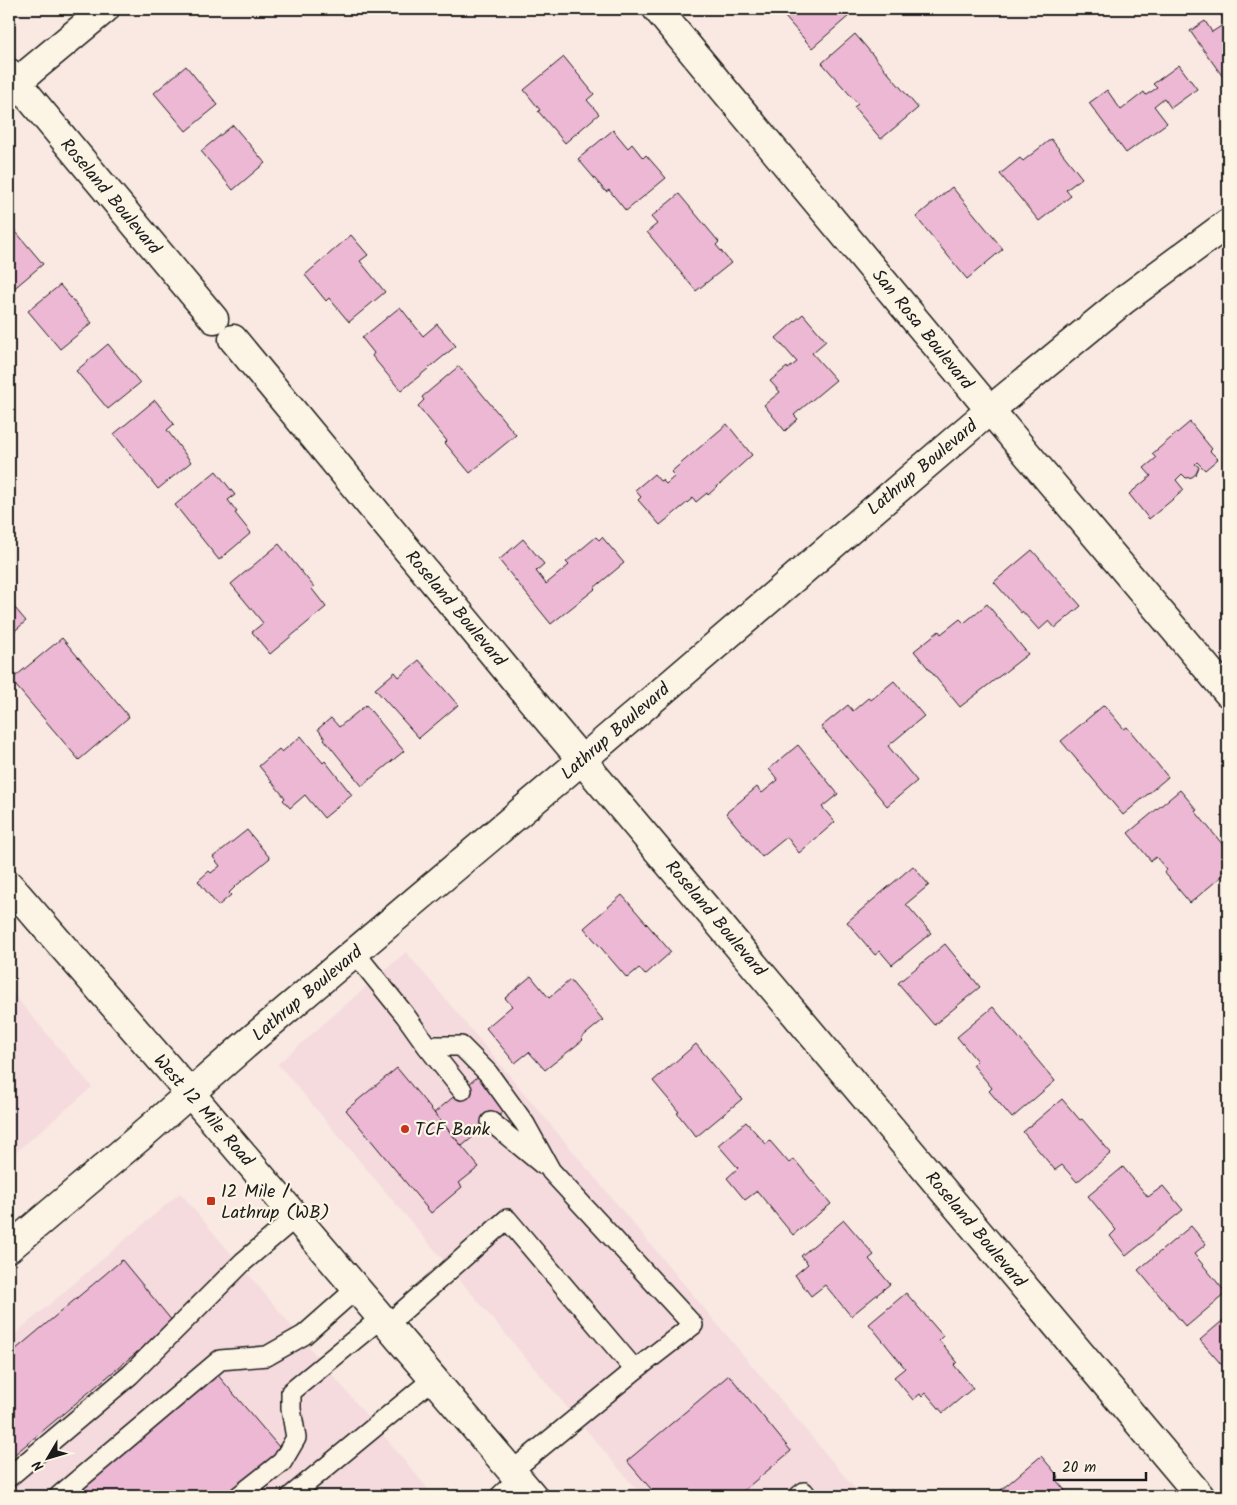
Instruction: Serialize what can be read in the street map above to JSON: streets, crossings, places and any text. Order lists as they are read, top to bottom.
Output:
{
  "streets": {
    "street": [
      "Roseland Boulevard",
      "San Rosa Boulevard",
      "Lathrup Boulevard",
      "West 12 Mile Road"
    ]
  },
  "crossings": [
    ["Roseland Boulevard", "Lathrup Boulevard"],
    ["San Rosa Boulevard", "Lathrup Boulevard"],
    ["Lathrup Boulevard", "West 12 Mile Road"]
  ],
  "places": {
    "other": ["TCF Bank"],
    "transit": ["12 Mile / Lathrup (WB)"]
  },
  "scale_bar": "20 m",
  "north": "bottom left"
}
